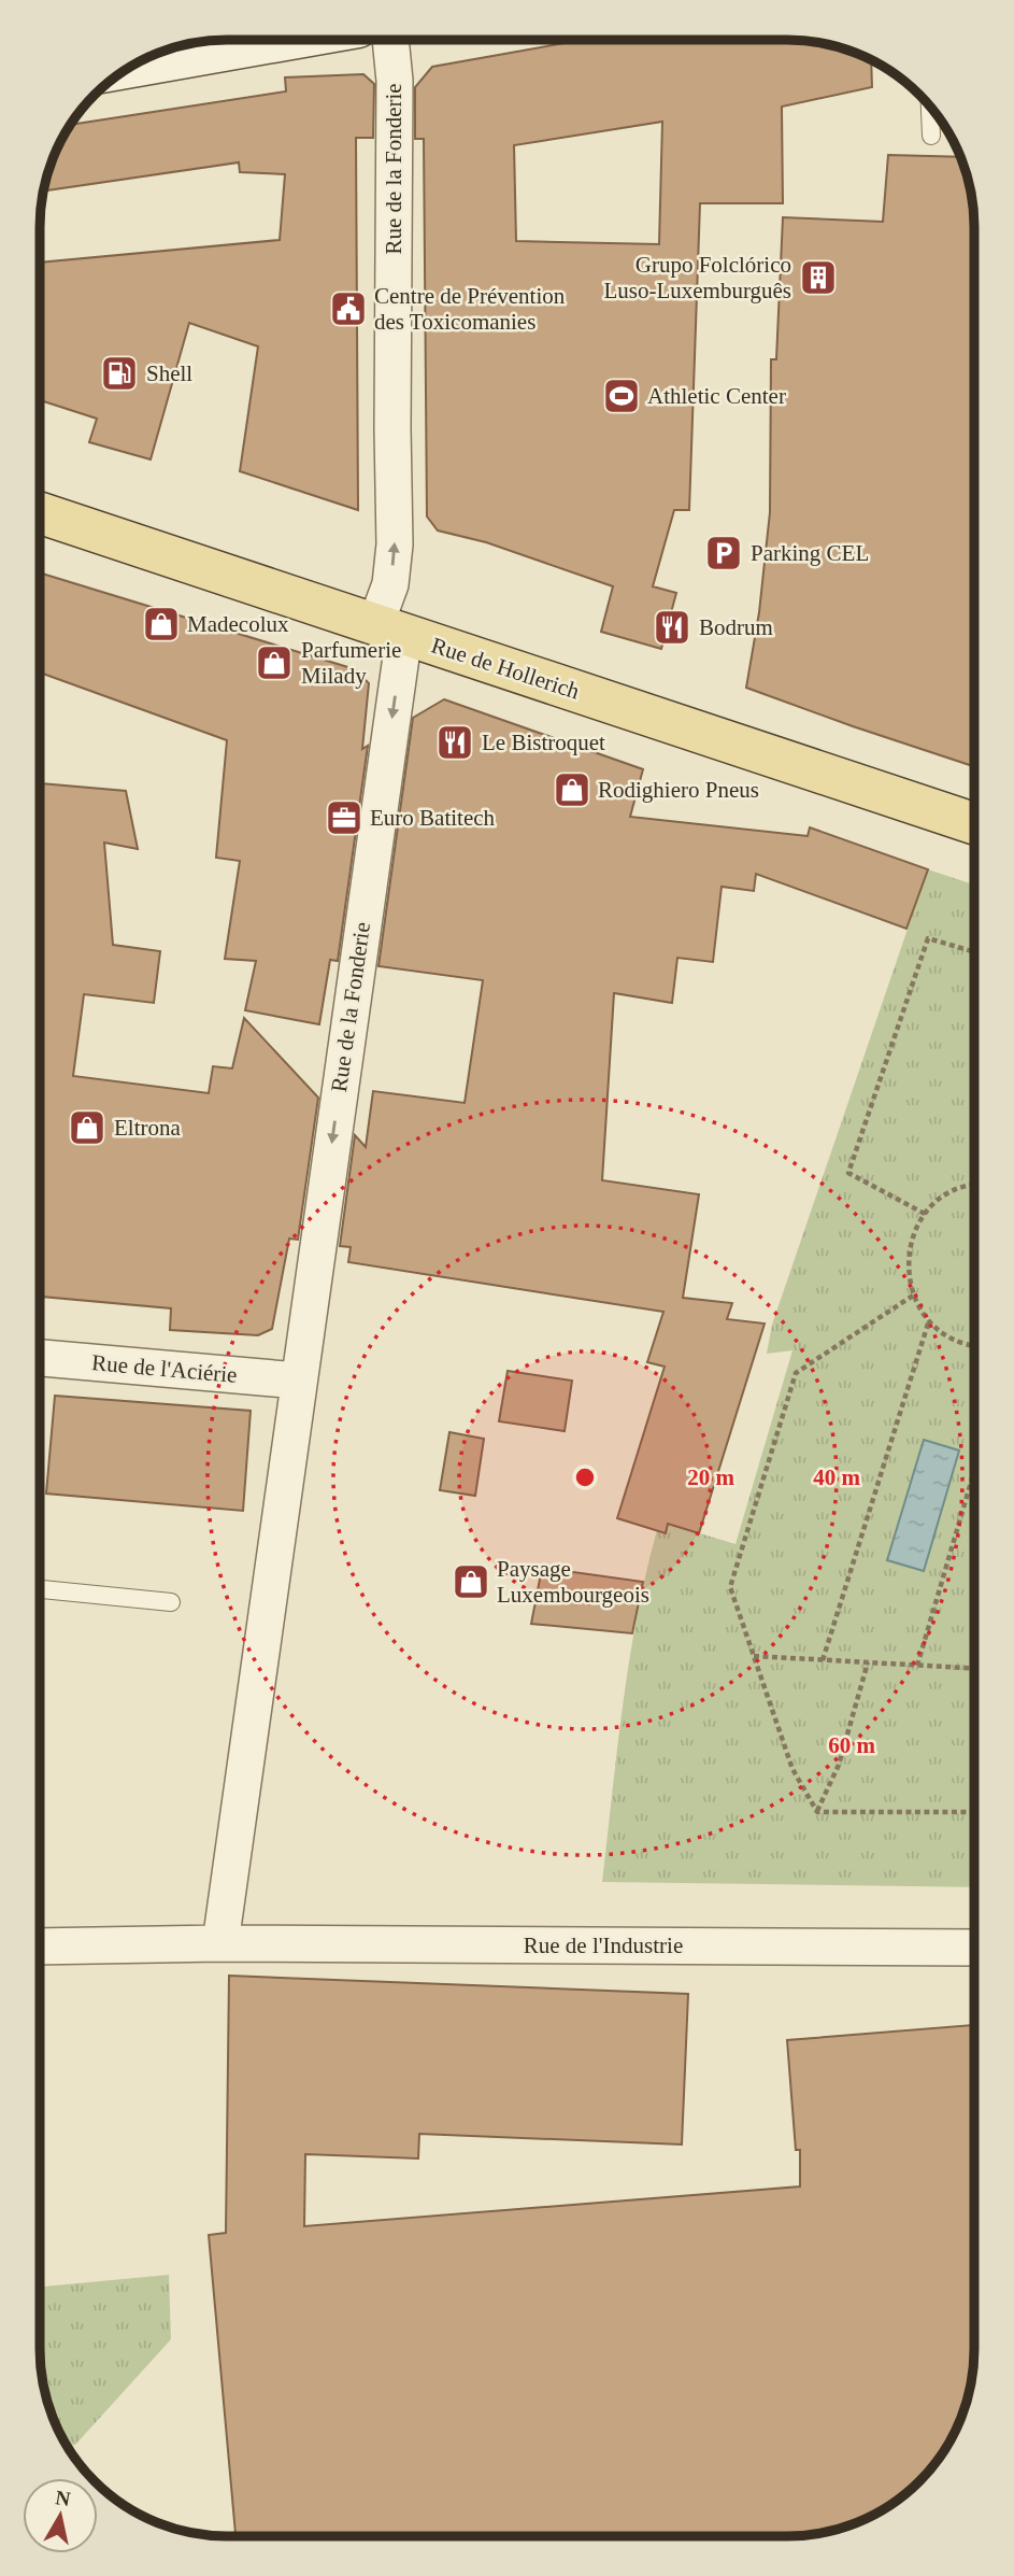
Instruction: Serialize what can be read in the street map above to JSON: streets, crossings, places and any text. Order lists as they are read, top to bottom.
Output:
{
  "streets": {
    "main road": ["Rue de Hollerich"],
    "street": ["Rue de la Fonderie", "Rue de l'Aciérie", "Rue de l'Industrie"]
  },
  "crossings": [
    ["Rue de la Fonderie", "Rue de Hollerich"],
    ["Rue de la Fonderie", "Rue de l'Aciérie"]
  ],
  "places": {
    "building": ["Grupo Folclórico Luso-Luxemburguês"],
    "public building": ["Centre de Prévention des Toxicomanies"],
    "fuel station": ["Shell"],
    "sports": ["Athletic Center"],
    "parking": ["Parking CEL"],
    "shop": [
      "Madecolux",
      "Parfumerie Milady",
      "Rodighiero Pneus",
      "Eltrona",
      "Paysage Luxembourgeois"
    ],
    "restaurant": ["Bodrum", "Le Bistroquet"],
    "office": ["Euro Batitech"]
  },
  "north": "top",
  "rings": ["20 m", "40 m", "60 m"]
}
